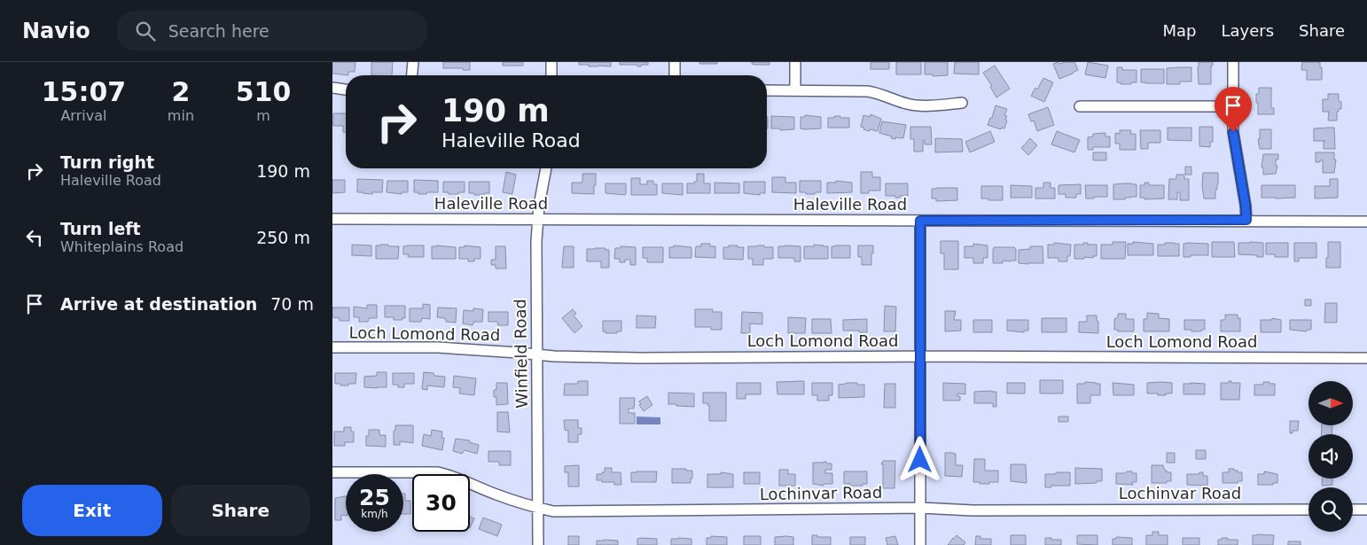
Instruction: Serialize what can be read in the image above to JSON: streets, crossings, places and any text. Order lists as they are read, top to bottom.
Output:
{
  "streets": {
    "street": [
      "Haleville Road",
      "Loch Lomond Road",
      "Winfield Road",
      "Lochinvar Road"
    ]
  },
  "crossings": [
    ["Haleville Road", "Winfield Road"],
    ["Loch Lomond Road", "Winfield Road"],
    ["Winfield Road", "Lochinvar Road"]
  ],
  "north": "right",
  "page": {
    "header": "Navio",
    "search": "Search here",
    "nav": ["Map", "Layers", "Share"],
    "eta": [
      "15:07",
      "Arrival",
      "2",
      "min",
      "510",
      "m"
    ],
    "turn": ["190 m", "Haleville Road"],
    "list": [
      {
        "name": "Turn right",
        "note": "Haleville Road",
        "value": "190 m"
      },
      {
        "name": "Turn left",
        "note": "Whiteplains Road",
        "value": "250 m"
      },
      {
        "name": "Arrive at destination",
        "value": "70 m"
      }
    ],
    "speed": "25 km/h",
    "limit": "30",
    "buttons": ["Exit", "Share"]
  }
}
